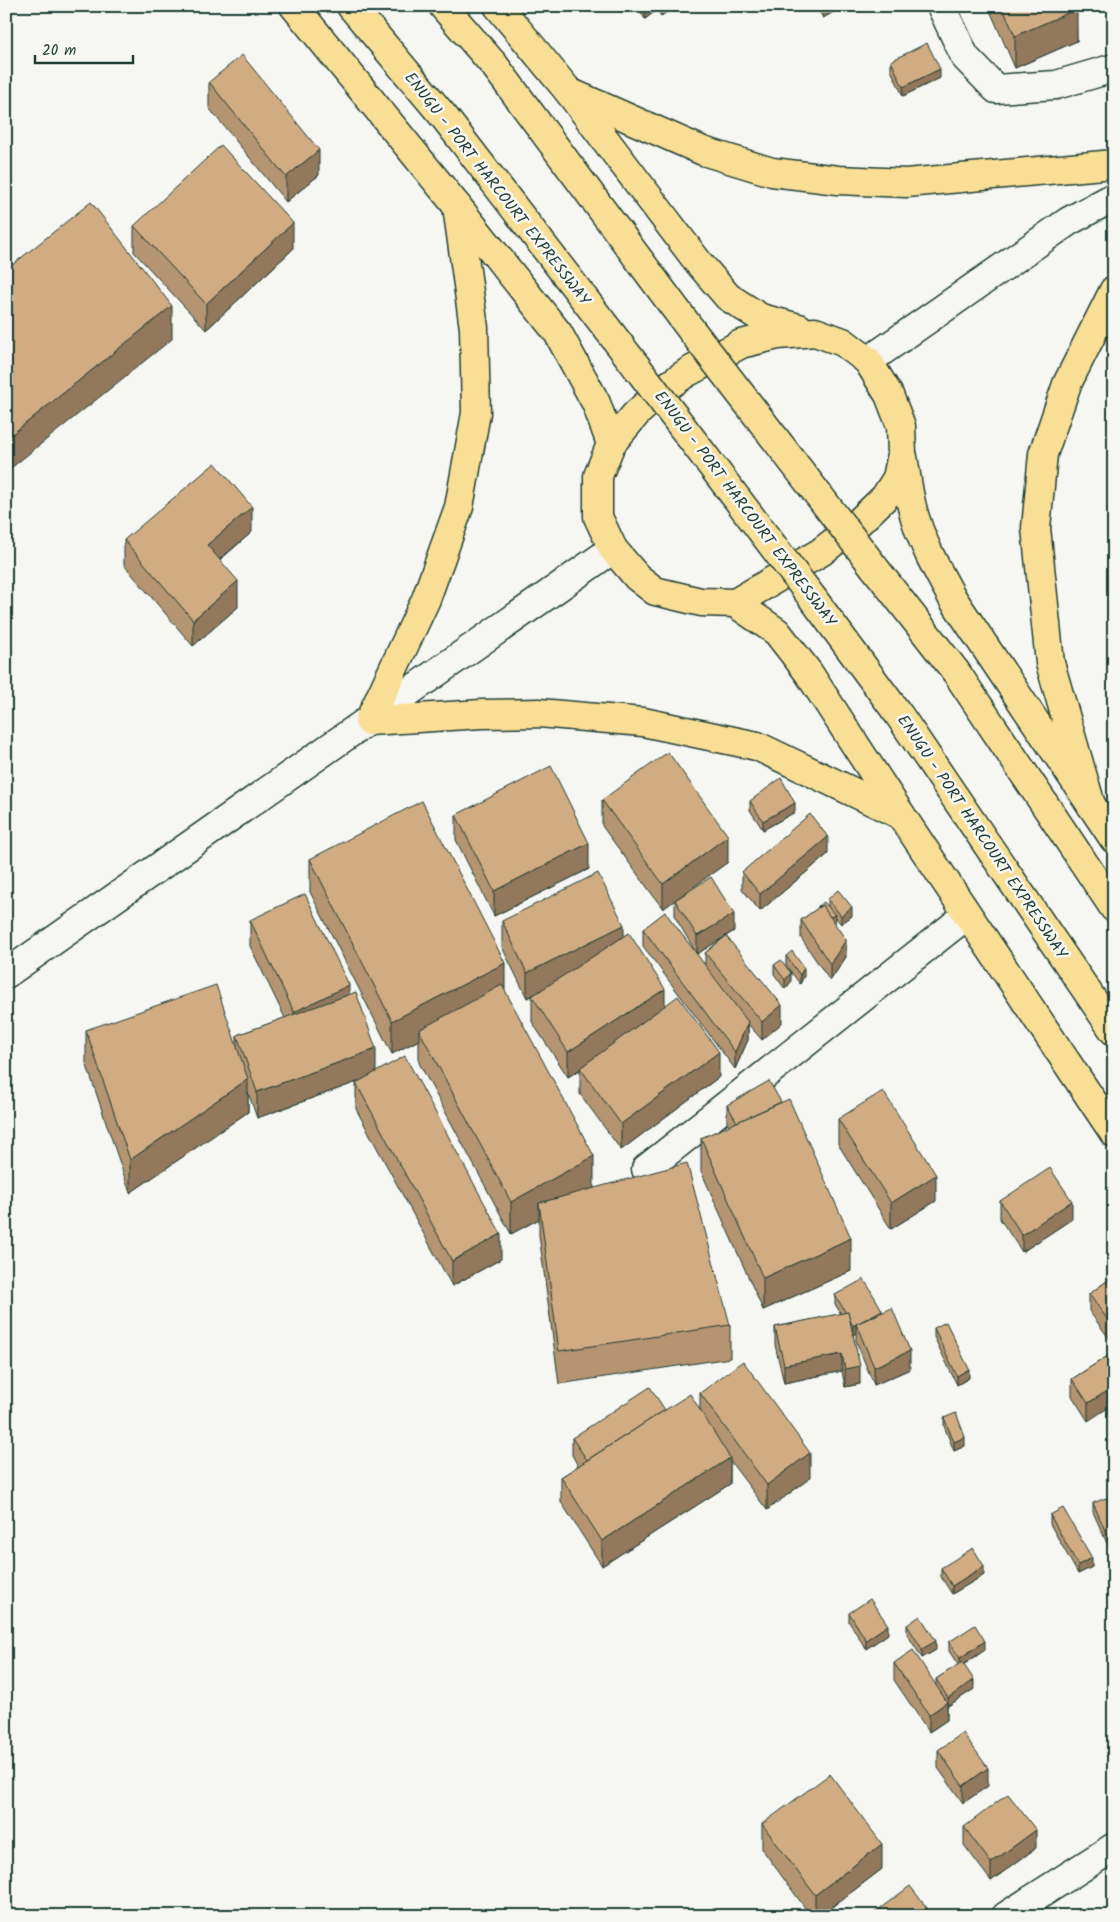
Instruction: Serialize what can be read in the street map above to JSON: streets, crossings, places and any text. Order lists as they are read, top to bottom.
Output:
{
  "streets": {
    "main road": ["ENUGU - PORT HARCOURT EXPRESSWAY"]
  },
  "scale_bar": "20 m"
}
